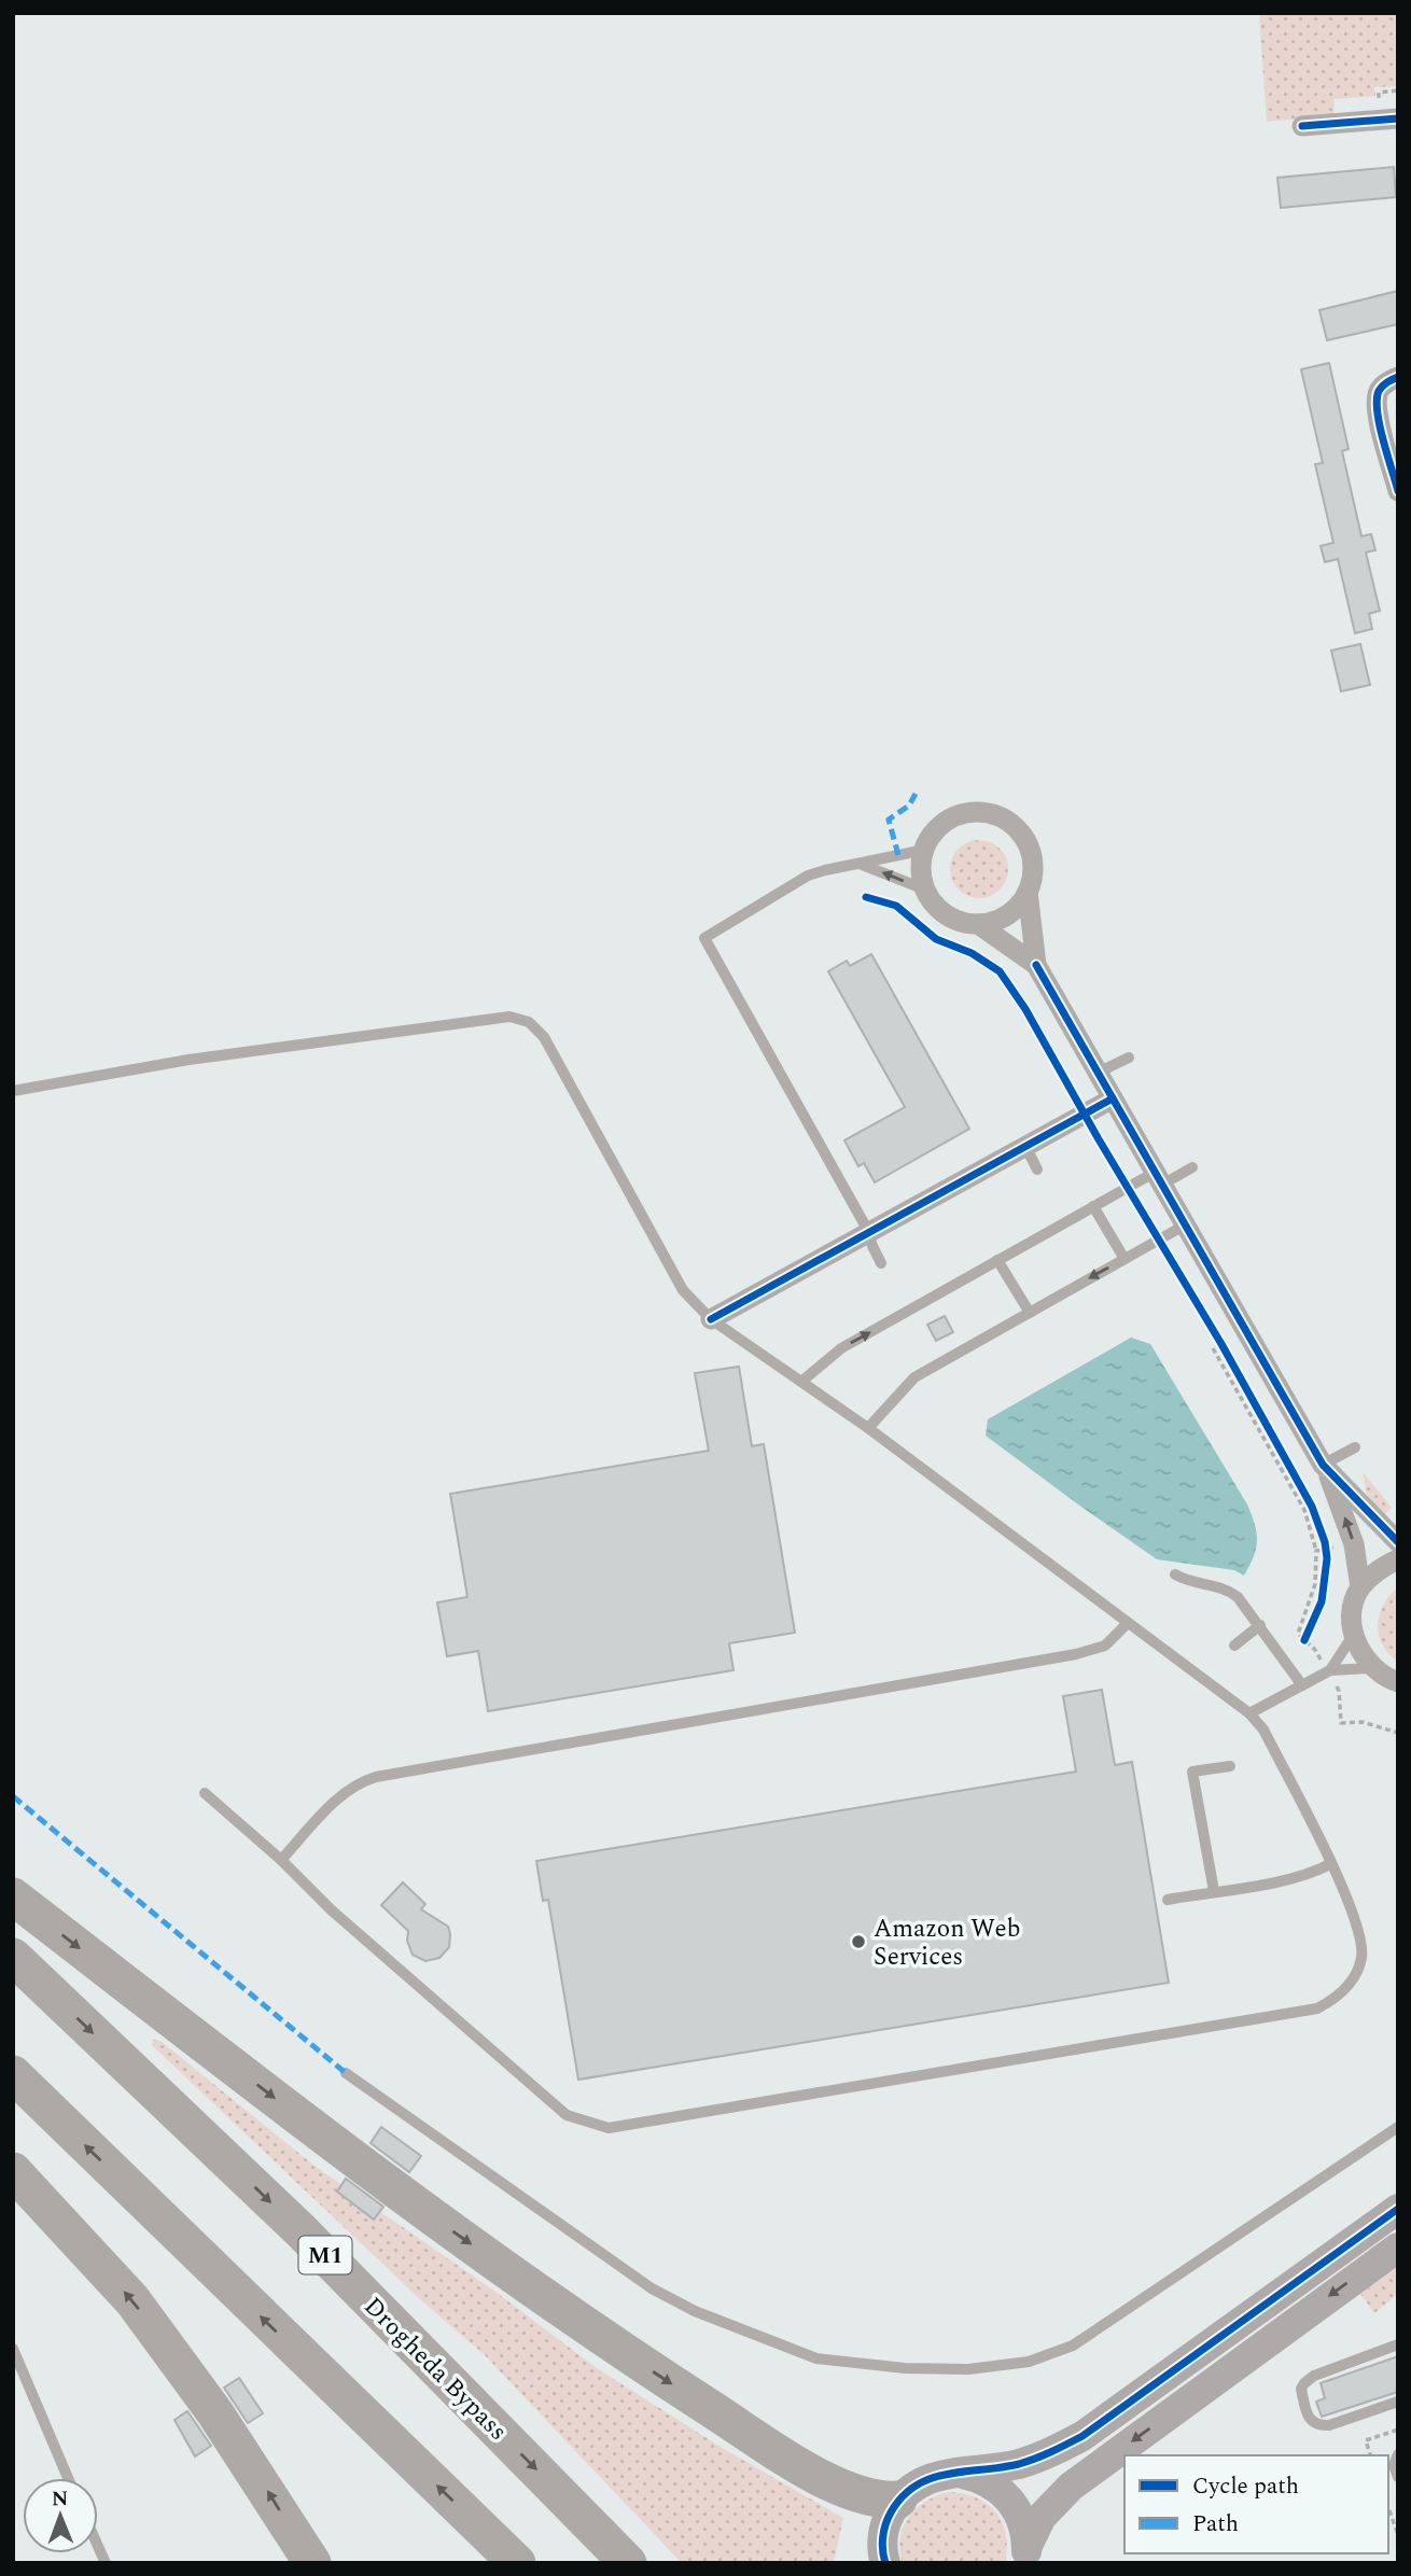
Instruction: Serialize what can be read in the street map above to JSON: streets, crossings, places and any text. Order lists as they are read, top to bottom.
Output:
{
  "streets": {
    "highway": ["M1", "Drogheda Bypass"]
  },
  "places": ["Amazon Web Services"],
  "legend": ["Cycle path", "Path"],
  "north": "top"
}
